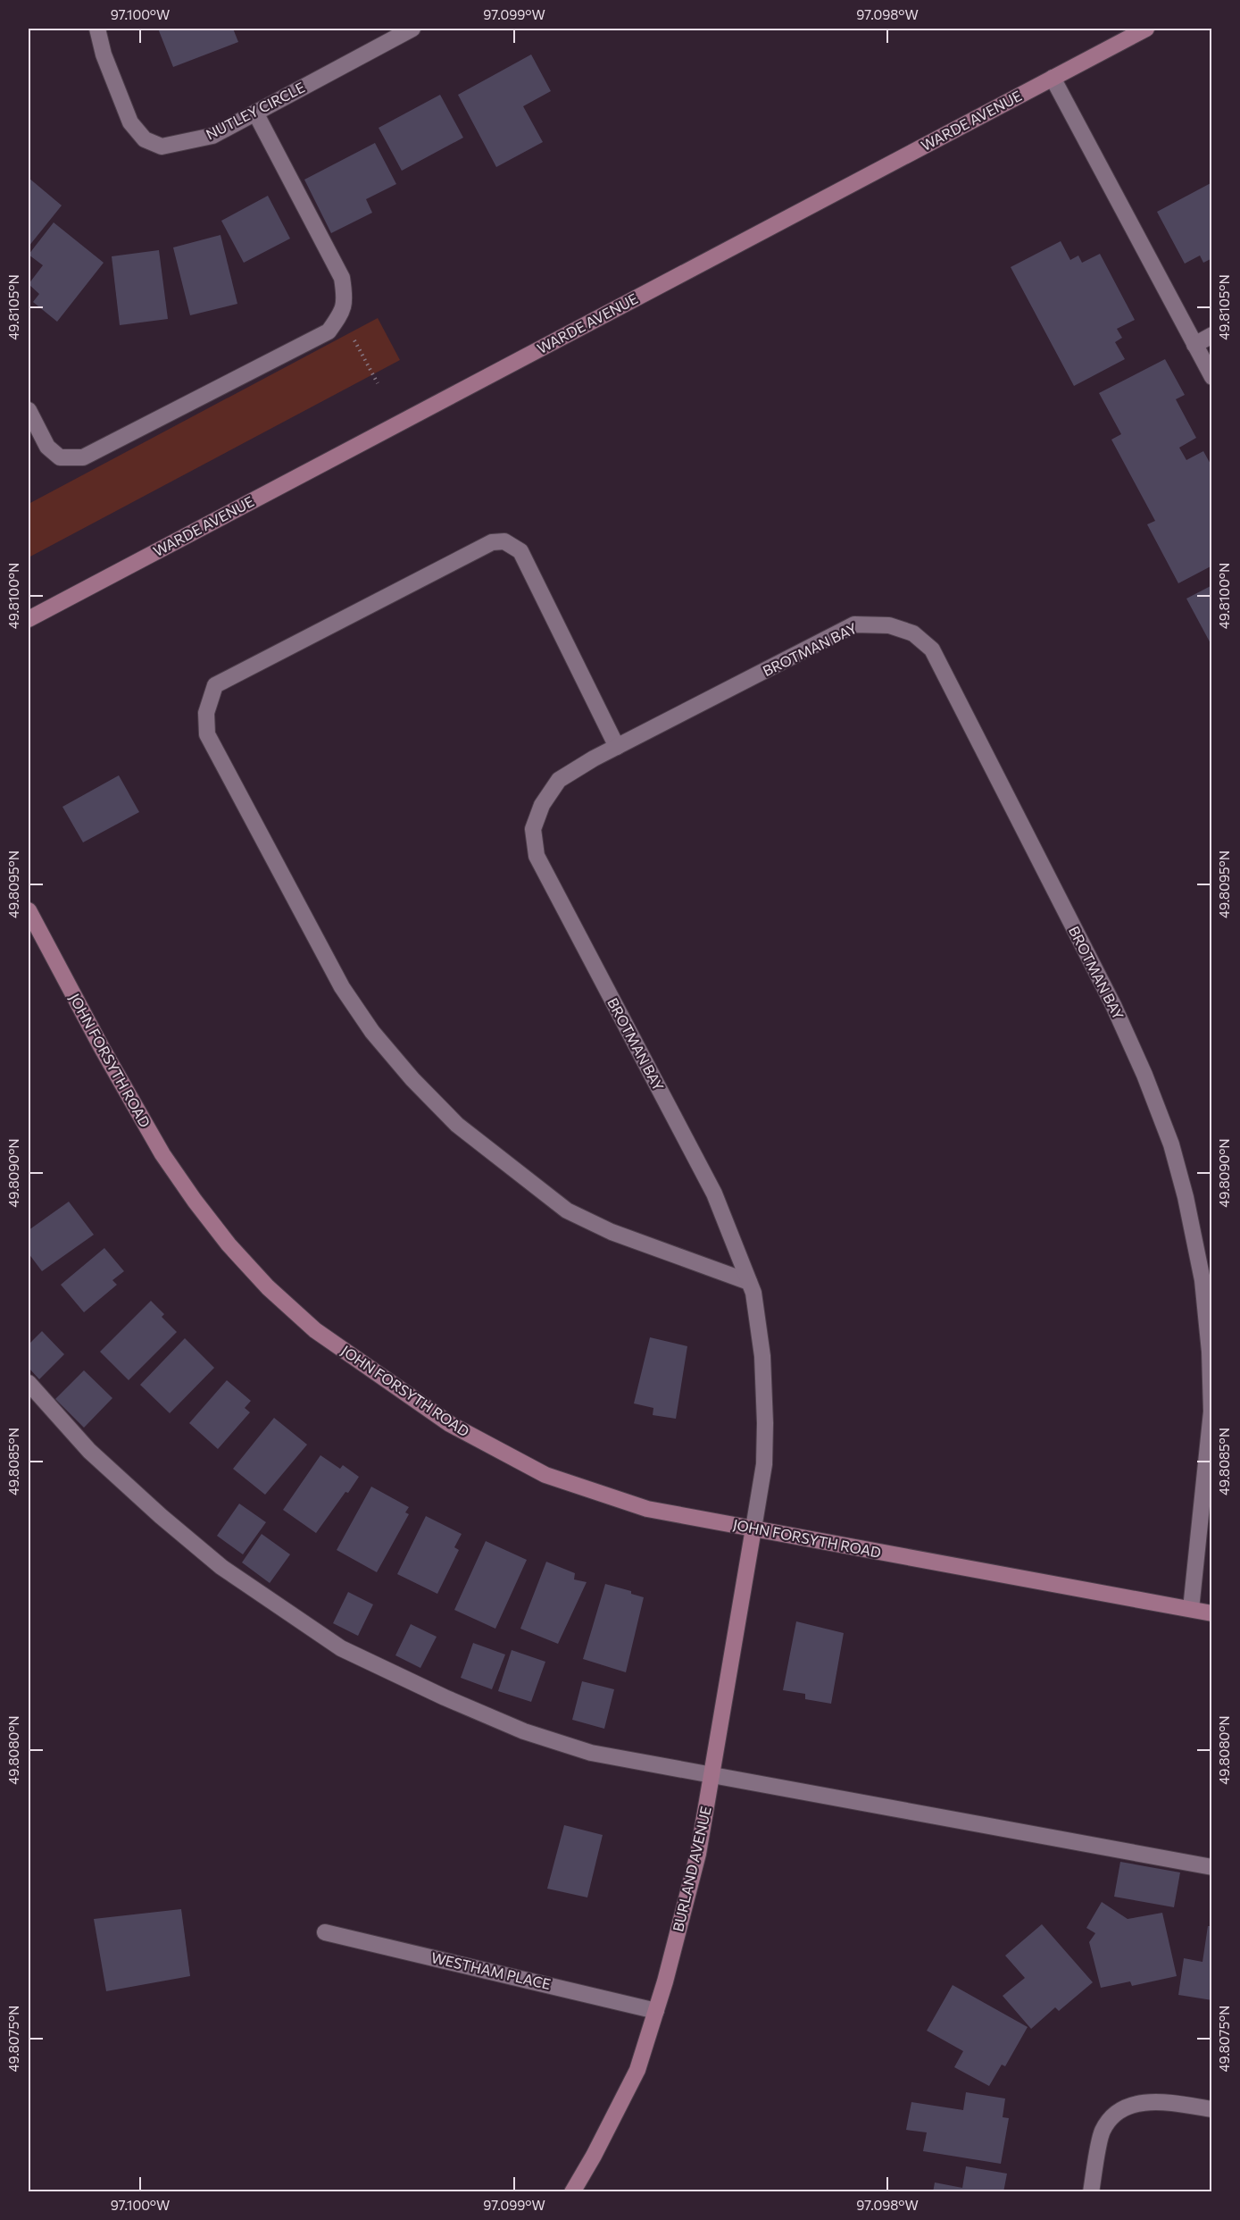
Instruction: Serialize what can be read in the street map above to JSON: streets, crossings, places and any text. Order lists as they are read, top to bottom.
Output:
{
  "streets": {
    "street": [
      "NUTLEY CIRCLE",
      "WARDE AVENUE",
      "BROTMAN BAY",
      "JOHN FORSYTH ROAD",
      "BURLAND AVENUE",
      "WESTHAM PLACE"
    ]
  },
  "crossings": [
    ["BROTMAN BAY", "JOHN FORSYTH ROAD"],
    ["BROTMAN BAY", "BURLAND AVENUE"],
    ["JOHN FORSYTH ROAD", "BURLAND AVENUE"],
    ["BURLAND AVENUE", "WESTHAM PLACE"]
  ],
  "coordinates": [
    "97.100°W",
    "97.099°W",
    "97.098°W",
    "49.8105°N",
    "49.8100°N",
    "49.8095°N",
    "49.8090°N",
    "49.8085°N",
    "49.8080°N",
    "49.8075°N"
  ]
}
